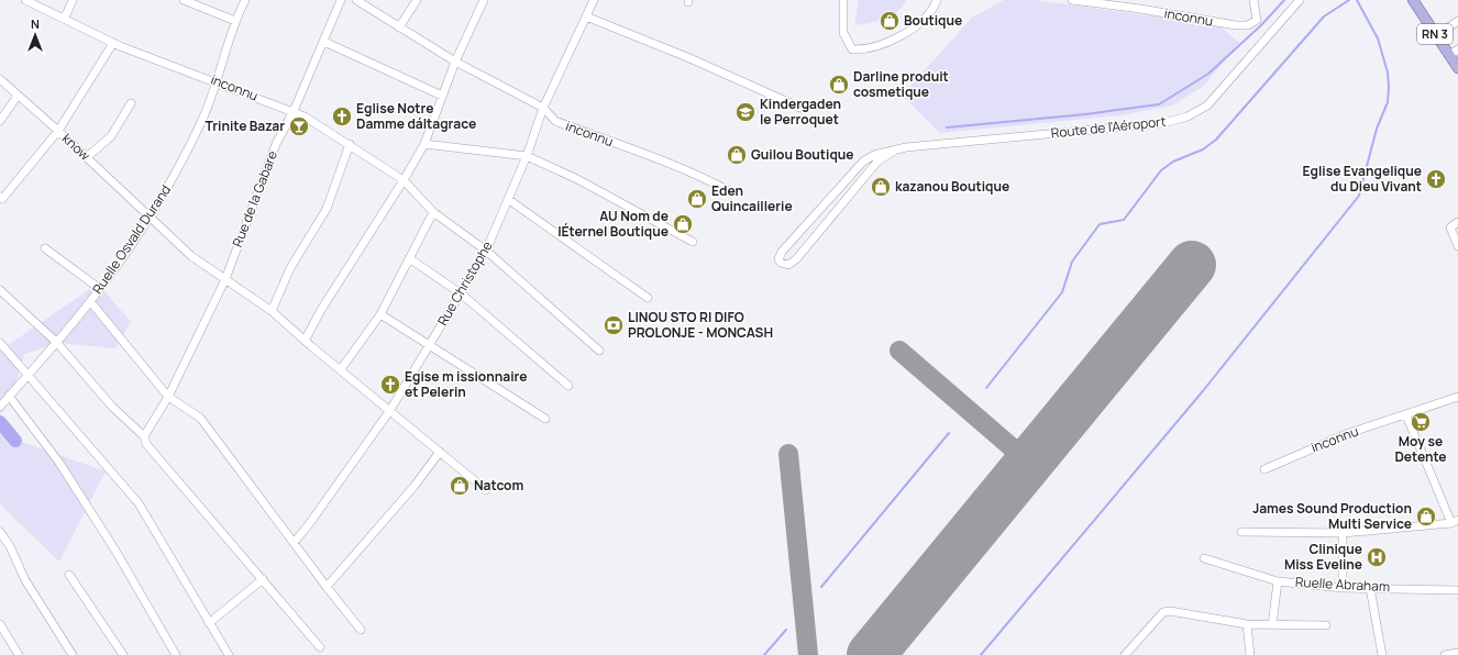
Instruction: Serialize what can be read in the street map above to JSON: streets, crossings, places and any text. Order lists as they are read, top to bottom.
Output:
{
  "streets": {
    "main road": ["RN 3"],
    "street": [
      "inconnu",
      "Route de l'Aéroport",
      "know",
      "Rue de la Gabare",
      "Ruelle Osvald Durand",
      "Rue Christophe",
      "Ruelle Abraham"
    ]
  },
  "crossings": [
    ["inconnu", "Rue de la Gabare"],
    ["inconnu", "Ruelle Osvald Durand"],
    ["inconnu", "Rue Christophe"],
    ["know", "Ruelle Osvald Durand"]
  ],
  "places": {
    "shop": [
      "Boutique",
      "Darline produit cosmetique",
      "Guilou Boutique",
      "kazanou Boutique",
      "Eden Quincaillerie",
      "AU Nom de lÉternel Boutique",
      "Natcom",
      "James Sound Production Multi Service"
    ],
    "school or university": ["Kindergaden le Perroquet"],
    "church": ["Eglise Notre Damme dáltagrace", "Eglise Evangelique du Dieu Vivant", "Egise m issionnaire et Pelerin"],
    "bar": ["Trinite Bazar"],
    "bank": ["LINOU STO RI DIFO PROLONJE - MONCASH"],
    "supermarket": ["Moy se Detente"],
    "hospital": ["Clinique Miss Eveline"]
  },
  "north": "top"
}
